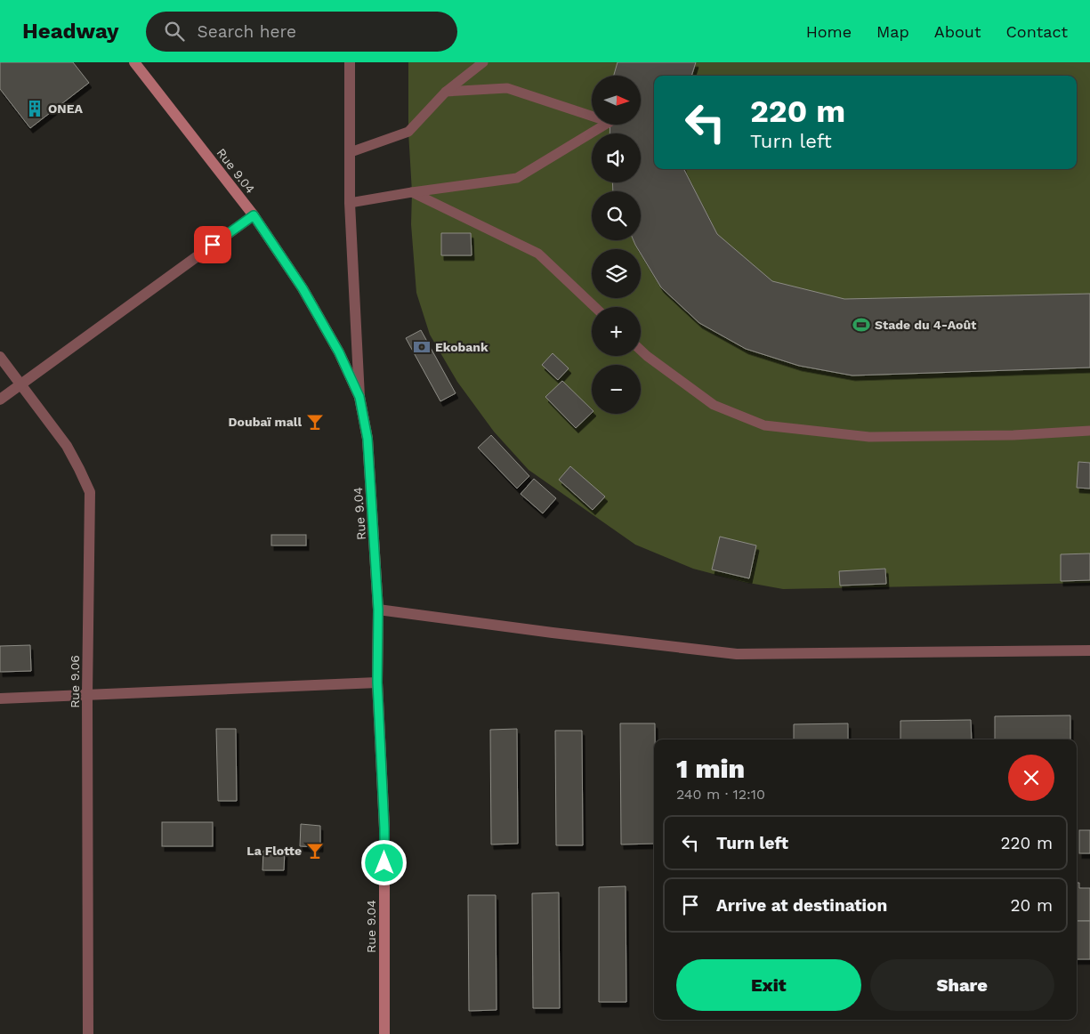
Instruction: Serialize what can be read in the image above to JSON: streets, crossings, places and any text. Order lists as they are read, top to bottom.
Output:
{
  "streets": {
    "main road": ["Rue 9.04"],
    "street": ["Rue 9.06"]
  },
  "places": {
    "building": ["ONEA"],
    "sports": ["Stade du 4-Août"],
    "bank": ["Ekobank"],
    "bar": ["Doubaï mall", "La Flotte"]
  },
  "north": "right",
  "page": {
    "header": "Headway",
    "search": "Search here",
    "nav": [
      "Home",
      "Map",
      "About",
      "Contact"
    ],
    "map_buttons": ["+", "−"],
    "turn": ["220 m", "Turn left"],
    "heading": ["1 min", "240 m · 12:10"],
    "list": [
      {
        "name": "Turn left",
        "value": "220 m"
      },
      {
        "name": "Arrive at destination",
        "value": "20 m"
      }
    ],
    "buttons": ["Exit", "Share"]
  }
}
